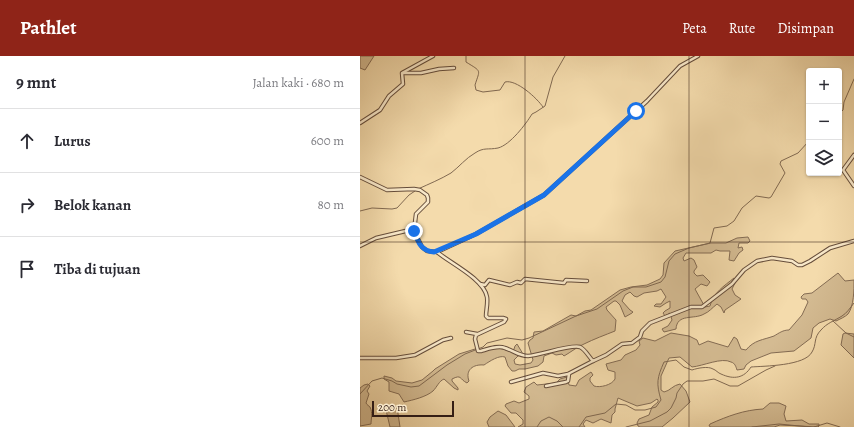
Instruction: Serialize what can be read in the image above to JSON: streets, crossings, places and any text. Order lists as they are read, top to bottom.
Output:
{
  "scale_bar": "200 m",
  "page": {
    "header": "Pathlet",
    "nav": ["Peta", "Rute", "Disimpan"],
    "heading": ["9 mnt", "Jalan kaki · 680 m"],
    "map_buttons": ["+", "−"],
    "list": [
      ["Lurus", "600 m"],
      ["Belok kanan", "80 m"],
      "Tiba di tujuan"
    ],
    "scale": "200 m"
  }
}
